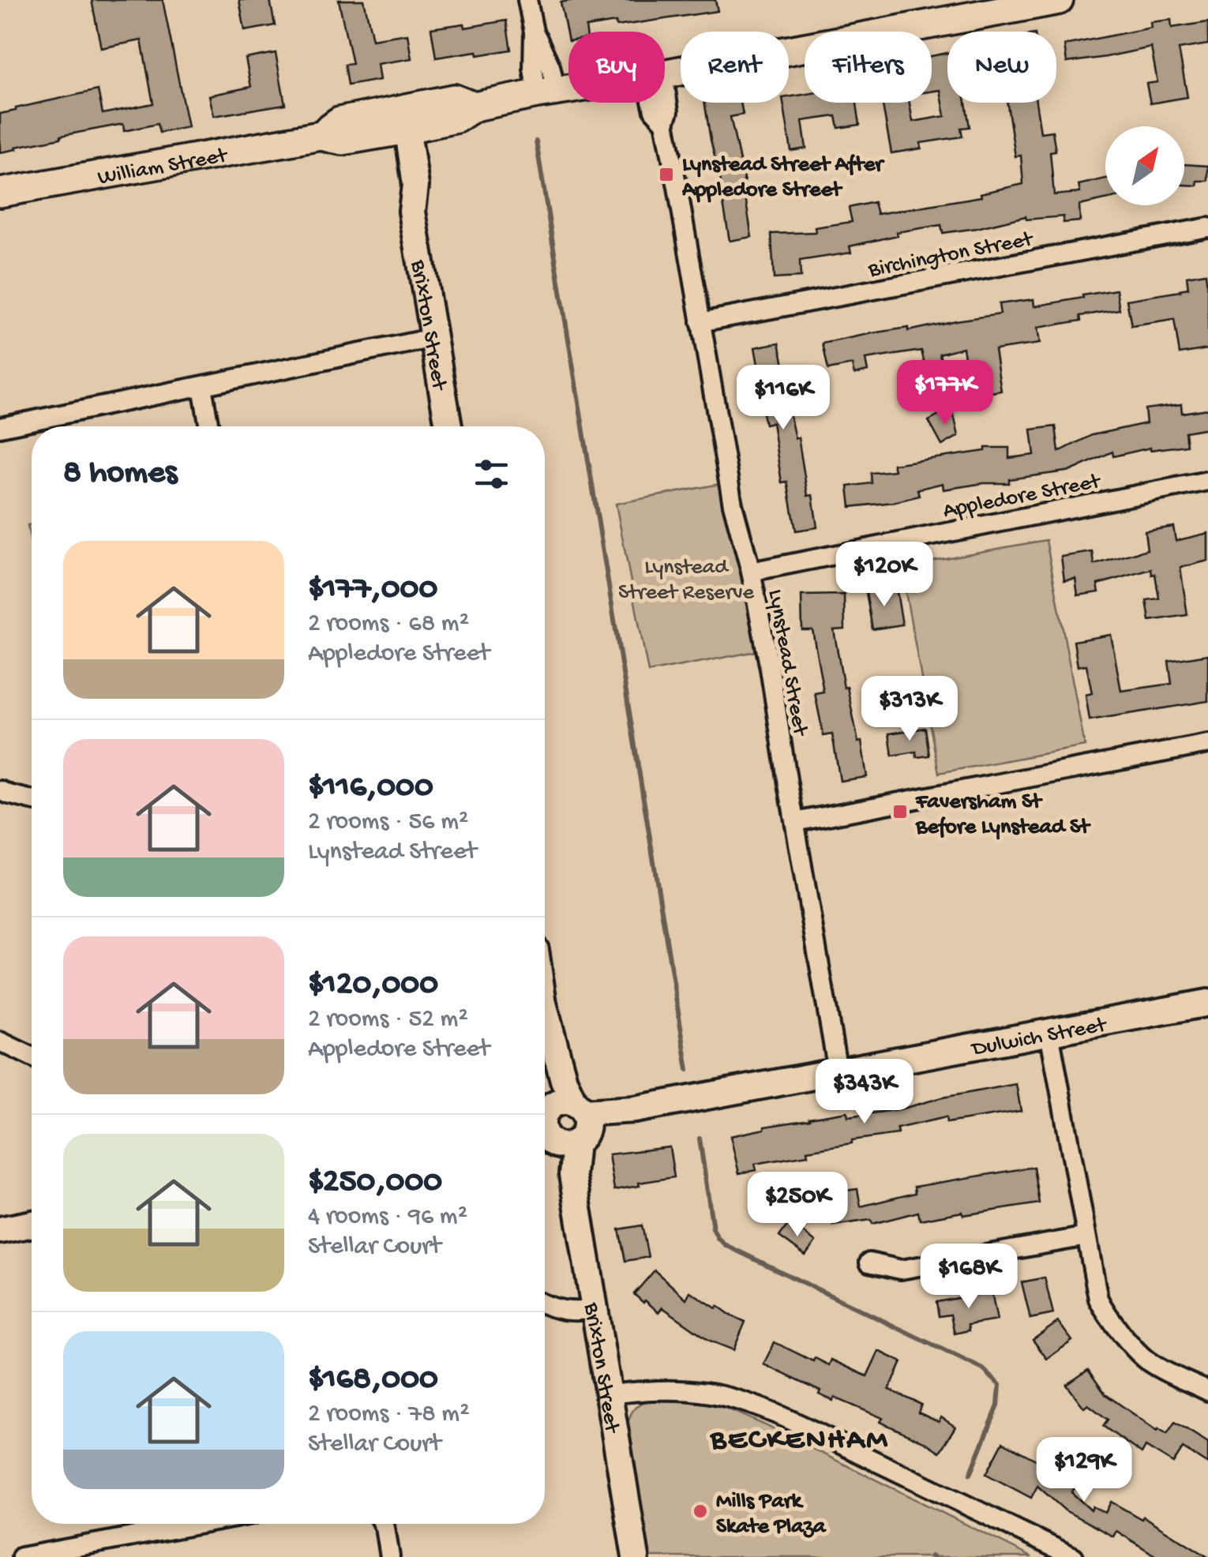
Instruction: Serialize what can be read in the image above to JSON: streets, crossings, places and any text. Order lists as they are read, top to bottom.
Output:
{
  "streets": {
    "main road": ["William Street", "Brixton Street", "Dulwich Street"],
    "street": ["Birchington Street", "Appledore Street", "Lynstead Street"]
  },
  "crossings": [
    ["William Street", "Brixton Street"],
    ["Birchington Street", "Lynstead Street"],
    ["Brixton Street", "Dulwich Street"],
    ["Appledore Street", "Lynstead Street"],
    ["Lynstead Street", "Dulwich Street"]
  ],
  "districts": ["BECKENHAM"],
  "parks": ["Lynstead Street Reserve"],
  "places": {
    "transit": ["Lynstead Street After Appledore Street", "Faversham St Before Lynstead St"],
    "other": ["Mills Park Skate Plaza"]
  },
  "north": "top right",
  "page": {
    "chip": [
      "Buy",
      "Rent",
      "Filters",
      "New"
    ],
    "price": [
      "$177K",
      "$116K",
      "$120K",
      "$313K",
      "$343K",
      "$250K",
      "$168K",
      "$129K"
    ],
    "heading": "8 homes",
    "list": [
      {
        "name": "$177,000",
        "note": "2 rooms · 68 m² · Appledore Street"
      },
      {
        "name": "$116,000",
        "note": "2 rooms · 56 m² · Lynstead Street"
      },
      {
        "name": "$120,000",
        "note": "2 rooms · 52 m² · Appledore Street"
      },
      {
        "name": "$250,000",
        "note": "4 rooms · 96 m² · Stellar Court"
      },
      {
        "name": "$168,000",
        "note": "2 rooms · 78 m² · Stellar Court"
      }
    ]
  }
}
